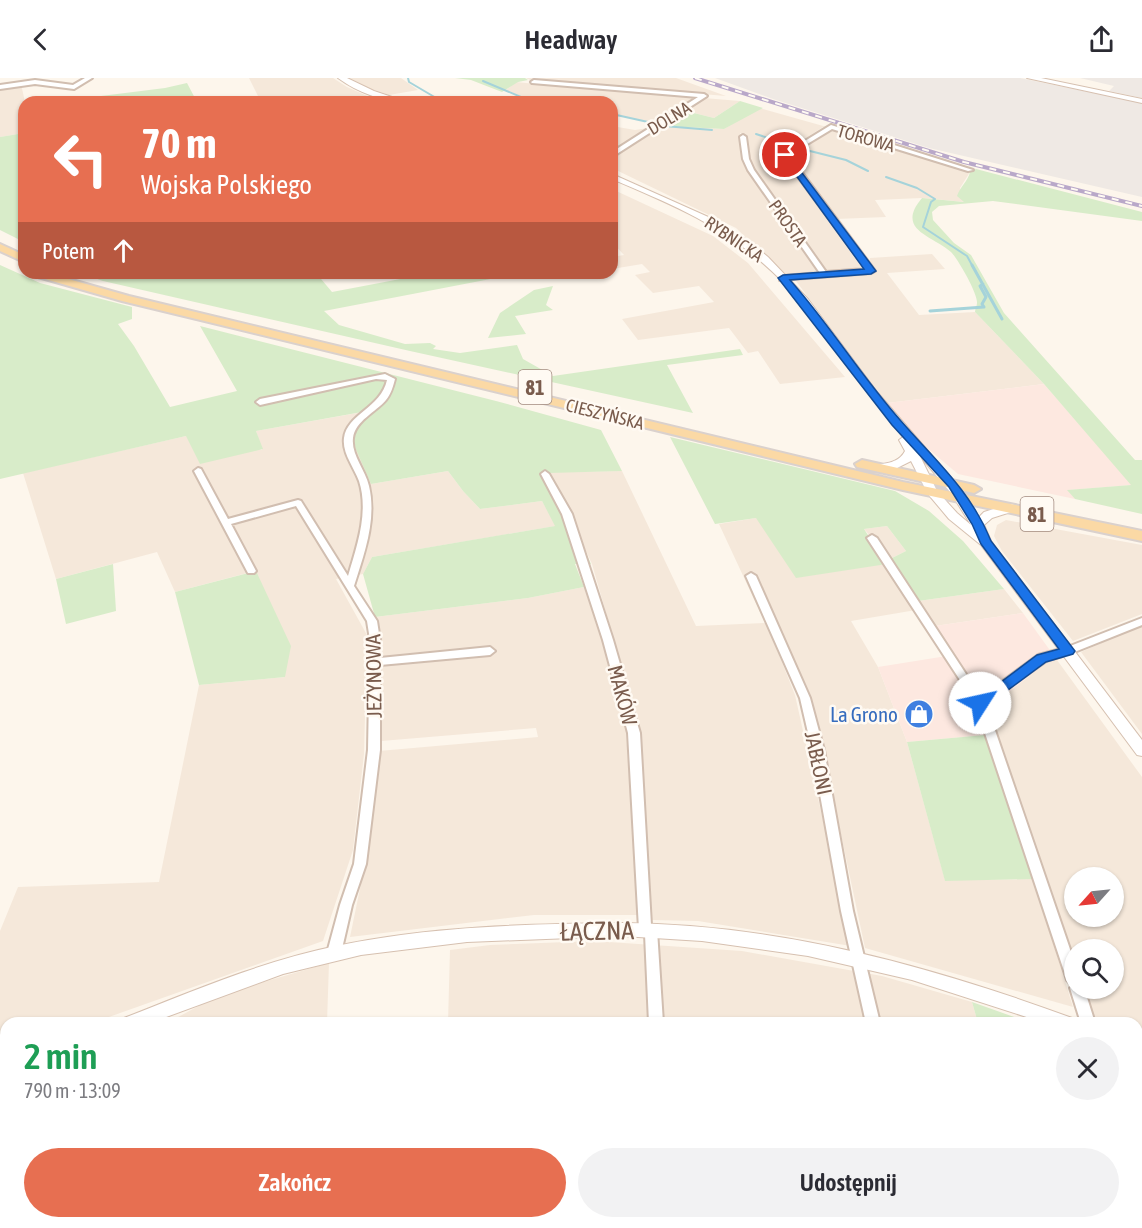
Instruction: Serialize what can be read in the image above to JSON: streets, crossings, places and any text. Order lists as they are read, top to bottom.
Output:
{
  "streets": {
    "main road": ["81", "CIESZYŃSKA"],
    "street": [
      "DOLNA",
      "TOROWA",
      "PROSTA",
      "RYBNICKA",
      "JEŻYNOWA",
      "MAKÓW",
      "JABŁONI",
      "ŁĄCZNA"
    ]
  },
  "crossings": [
    ["TOROWA", "PROSTA"],
    ["TOROWA", "RYBNICKA"],
    ["RYBNICKA", "CIESZYŃSKA"],
    ["JEŻYNOWA", "ŁĄCZNA"],
    ["MAKÓW", "ŁĄCZNA"],
    ["JABŁONI", "ŁĄCZNA"]
  ],
  "places": {
    "shop": ["La Grono"]
  },
  "north": "bottom left",
  "page": {
    "header": "Headway",
    "turn": ["70 m", "Wojska Polskiego"],
    "then": "Potem",
    "heading": ["2 min", "790 m · 13:09"],
    "buttons": ["Zakończ", "Udostępnij"]
  }
}
